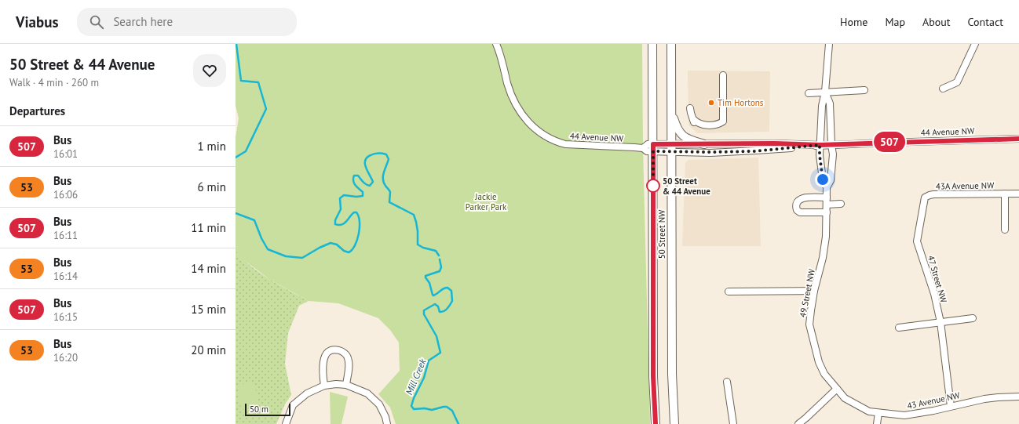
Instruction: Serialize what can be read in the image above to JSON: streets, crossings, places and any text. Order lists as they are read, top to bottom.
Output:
{
  "streets": {
    "main road": ["50 Street NW"],
    "street": [
      "44 Avenue NW",
      "43A Avenue NW",
      "47 Street NW",
      "49 Street NW",
      "43 Avenue NW"
    ]
  },
  "crossings": [
    ["44 Avenue NW", "50 Street NW"],
    ["44 Avenue NW", "49 Street NW"],
    ["43A Avenue NW", "47 Street NW"],
    ["47 Street NW", "43 Avenue NW"],
    ["49 Street NW", "43 Avenue NW"]
  ],
  "water": ["Mill Creek"],
  "parks": ["Jackie Parker Park"],
  "places": ["Tim Hortons", "50 Street & 44 Avenue"],
  "lines": ["bus line 507"],
  "scale_bar": "50 m",
  "page": {
    "header": "Viabus",
    "search": "Search here",
    "nav": [
      "Home",
      "Map",
      "About",
      "Contact"
    ],
    "heading": [
      ["50 Street & 44 Avenue", "Walk · 4 min · 260 m"],
      "Departures"
    ],
    "on_map": "507",
    "list": [
      {
        "mark": "507",
        "name": "Bus",
        "note": "16:01",
        "value": "1 min"
      },
      {
        "mark": "53",
        "name": "Bus",
        "note": "16:06",
        "value": "6 min"
      },
      {
        "mark": "507",
        "name": "Bus",
        "note": "16:11",
        "value": "11 min"
      },
      {
        "mark": "53",
        "name": "Bus",
        "note": "16:14",
        "value": "14 min"
      },
      {
        "mark": "507",
        "name": "Bus",
        "note": "16:15",
        "value": "15 min"
      },
      {
        "mark": "53",
        "name": "Bus",
        "note": "16:20",
        "value": "20 min"
      }
    ],
    "scale": "50 m"
  }
}
